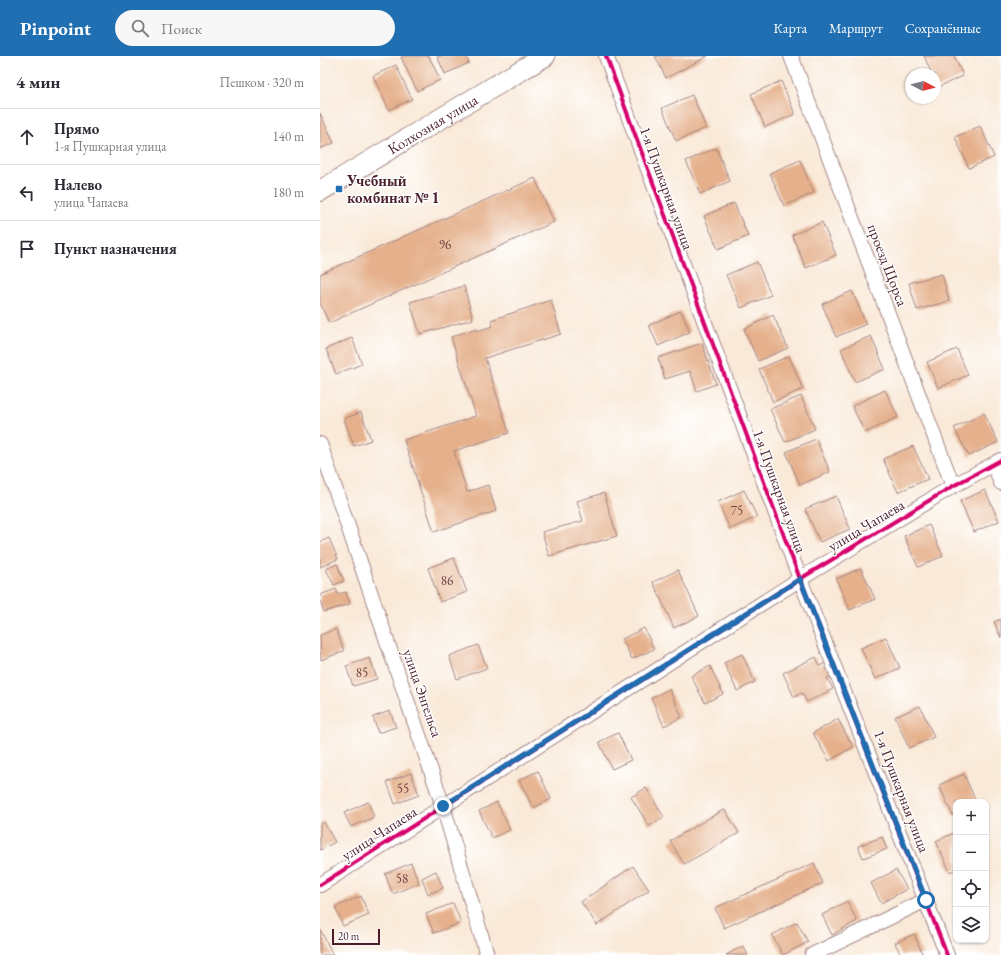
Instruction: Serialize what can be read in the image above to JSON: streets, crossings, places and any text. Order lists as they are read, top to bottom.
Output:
{
  "streets": {
    "main road": ["Колхозная улица"],
    "street": [
      "1-я Пушкарная улица",
      "проезд Щорса",
      "улица Чапаева",
      "улица Энгельса"
    ]
  },
  "crossings": [
    ["1-я Пушкарная улица", "улица Чапаева"],
    ["проезд Щорса", "улица Чапаева"],
    ["улица Чапаева", "улица Энгельса"]
  ],
  "places": {
    "transit": ["Учебный комбинат № 1"]
  },
  "house_numbers": [
    "96",
    "75",
    "86",
    "85",
    "55",
    "58"
  ],
  "scale_bar": "20 m",
  "north": "right",
  "page": {
    "header": "Pinpoint",
    "search": "Поиск",
    "nav": ["Карта", "Маршрут", "Сохранённые"],
    "heading": ["4 мин", "Пешком · 320 m"],
    "list": [
      ["Прямо", "1-я Пушкарная улица", "140 m"],
      ["Налево", "улица Чапаева", "180 m"],
      "Пункт назначения"
    ],
    "map_buttons": ["+", "−"],
    "scale": "20 m"
  }
}
